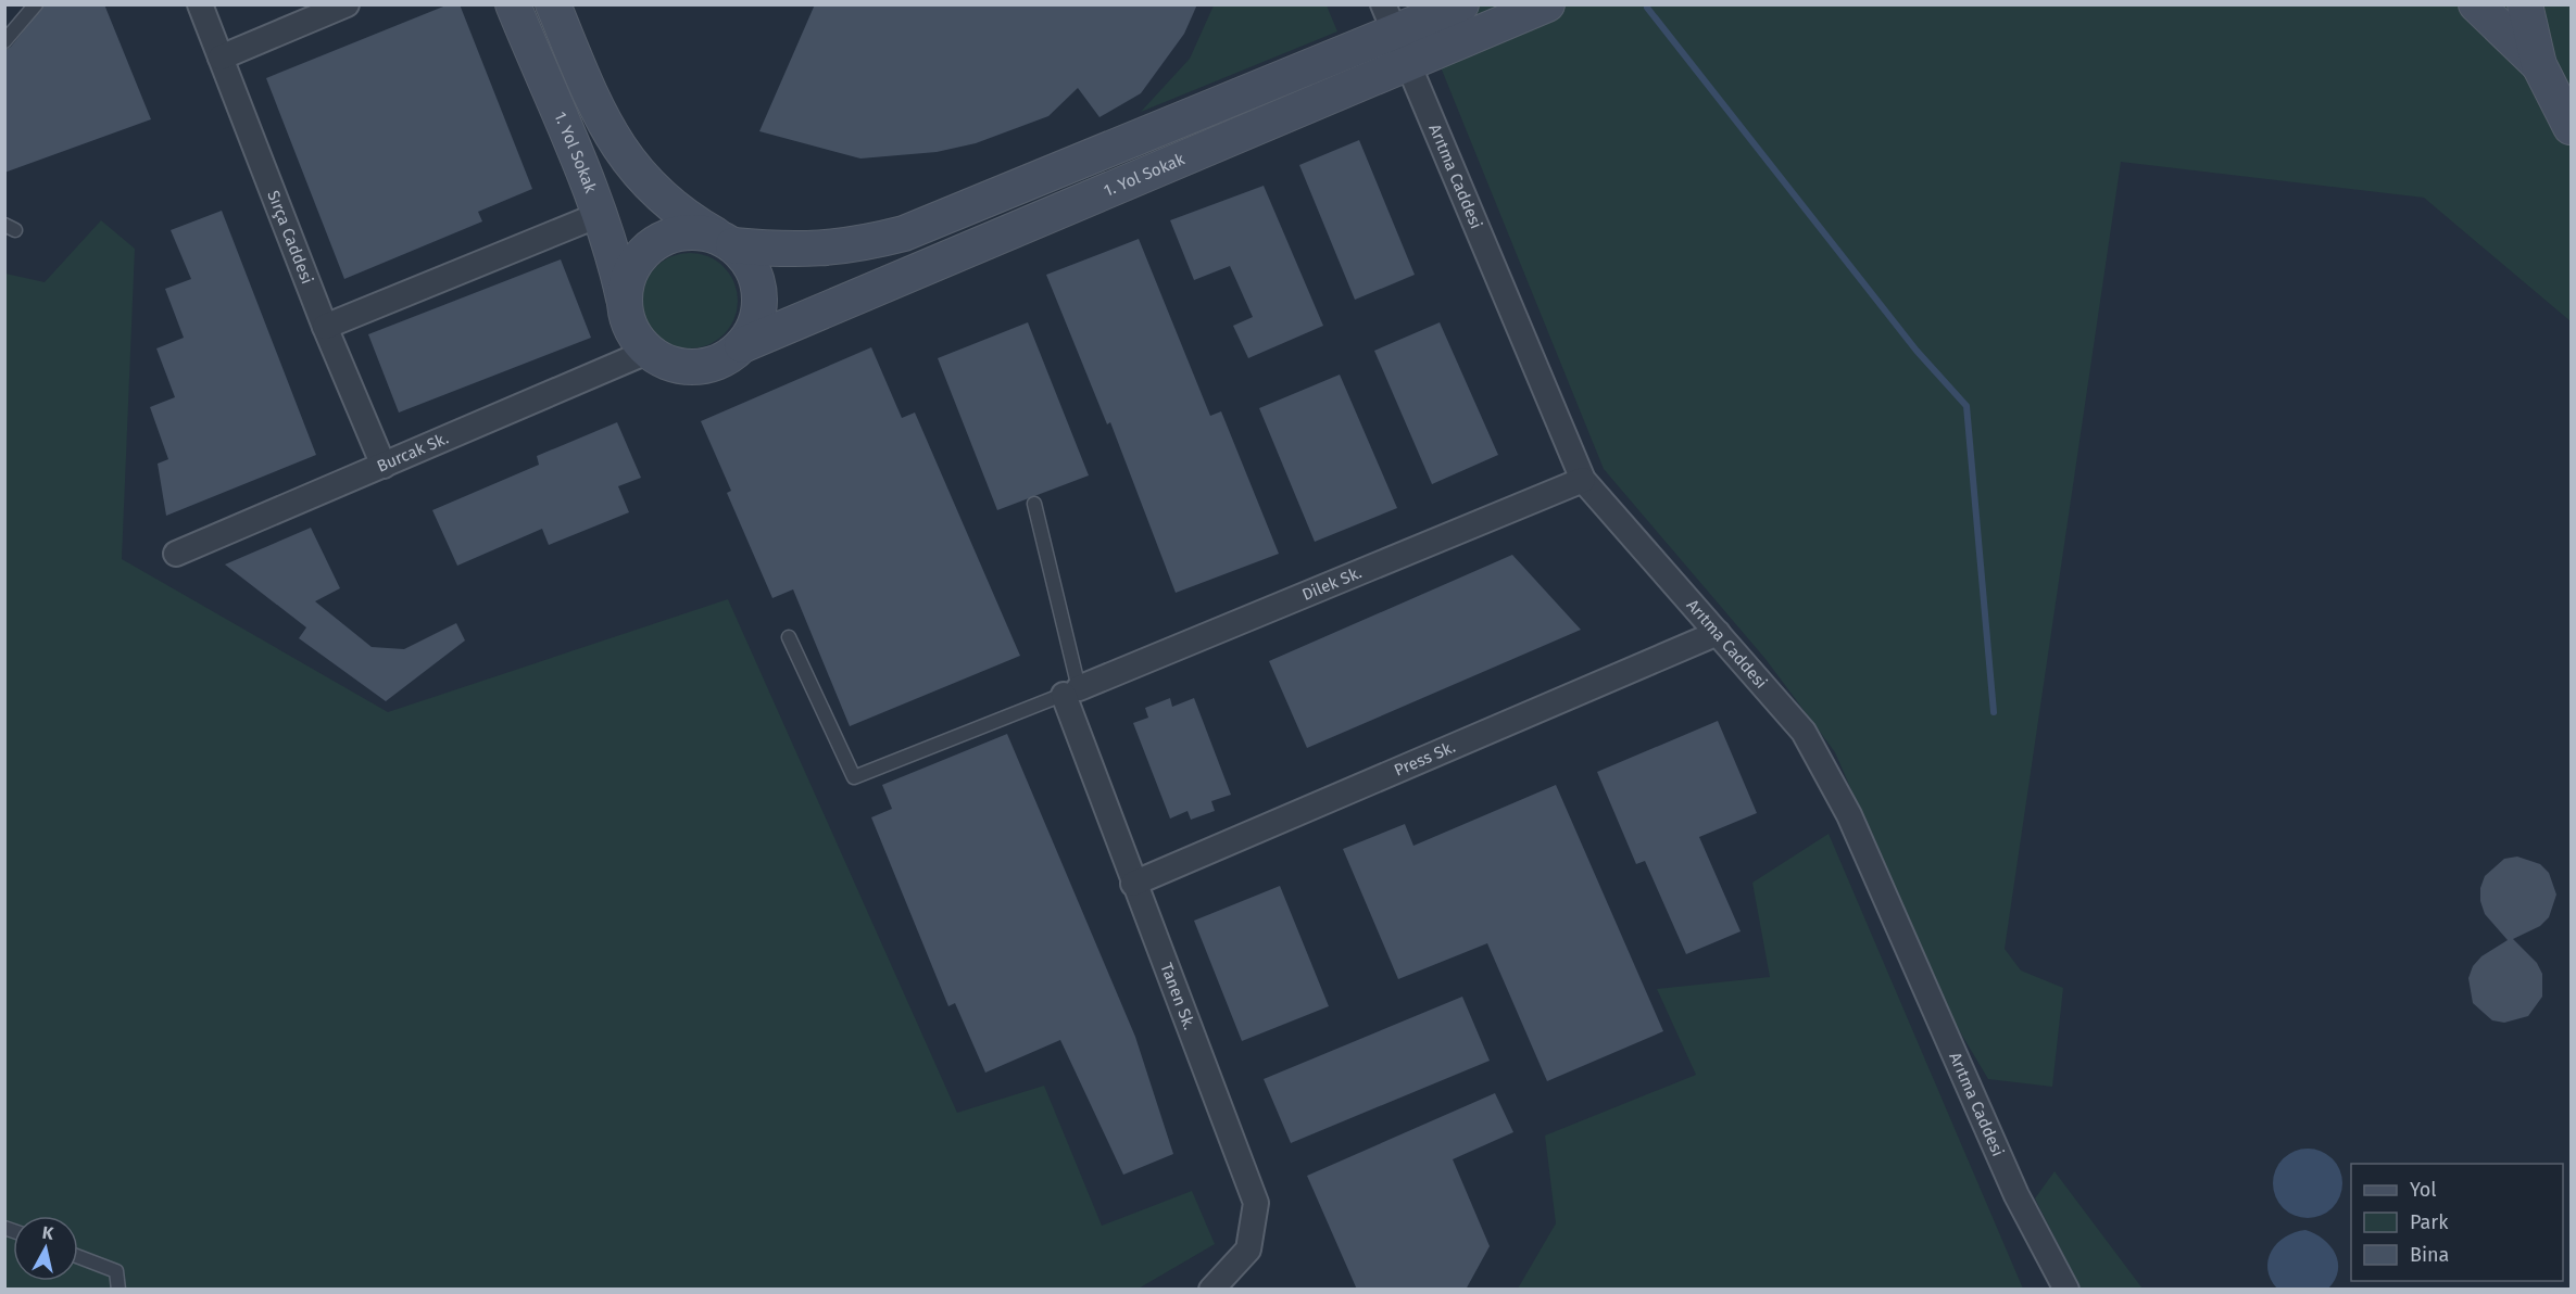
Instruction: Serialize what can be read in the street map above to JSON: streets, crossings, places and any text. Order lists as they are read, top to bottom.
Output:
{
  "streets": {
    "main road": ["1. Yol Sokak"],
    "street": [
      "Arıtma Caddesi",
      "Sırça Caddesi",
      "Burcak Sk.",
      "Dilek Sk.",
      "Press Sk.",
      "Tanen Sk."
    ]
  },
  "crossings": [
    ["1. Yol Sokak", "Arıtma Caddesi"],
    ["1. Yol Sokak", "Burcak Sk."],
    ["Arıtma Caddesi", "Dilek Sk."],
    ["Arıtma Caddesi", "Press Sk."],
    ["Sırça Caddesi", "Burcak Sk."],
    ["Dilek Sk.", "Tanen Sk."],
    ["Press Sk.", "Tanen Sk."]
  ],
  "legend": ["Yol", "Park", "Bina"],
  "north": "top"
}
